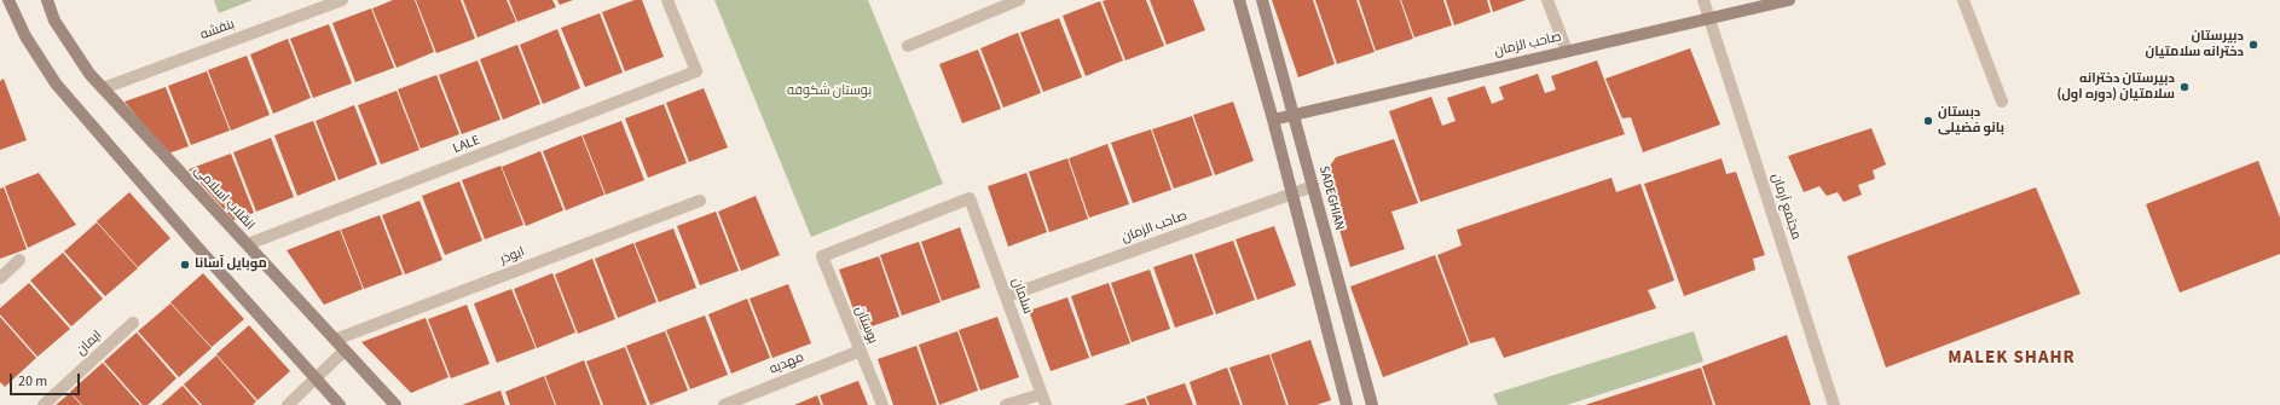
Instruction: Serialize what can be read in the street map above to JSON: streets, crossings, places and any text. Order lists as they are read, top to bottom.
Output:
{
  "streets": {
    "street": [
      "بنفشه",
      "صاحب الزمان",
      "LALE",
      "انقلاب اسلامی",
      "SADEGHIAN",
      "مجتمع آرمان",
      "ابوذر",
      "سلمان",
      "بوستان",
      "ایمان",
      "مهدیه"
    ]
  },
  "crossings": [
    ["بنفشه", "انقلاب اسلامی"],
    ["صاحب الزمان", "SADEGHIAN"],
    ["صاحب الزمان", "مجتمع آرمان"],
    ["صاحب الزمان", "سلمان"],
    ["LALE", "انقلاب اسلامی"],
    ["انقلاب اسلامی", "ابوذر"],
    ["سلمان", "بوستان"],
    ["بوستان", "مهدیه"]
  ],
  "districts": ["MALEK SHAHR"],
  "parks": ["بوستان شکوفه"],
  "places": [
    "دبیرستان دخترانه سلامتیان",
    "دبیرستان دخترانه سلامتیان (دوره اول)",
    "دبستان بانو فضیلی",
    "موبایل آسانا"
  ],
  "scale_bar": "20 m"
}
